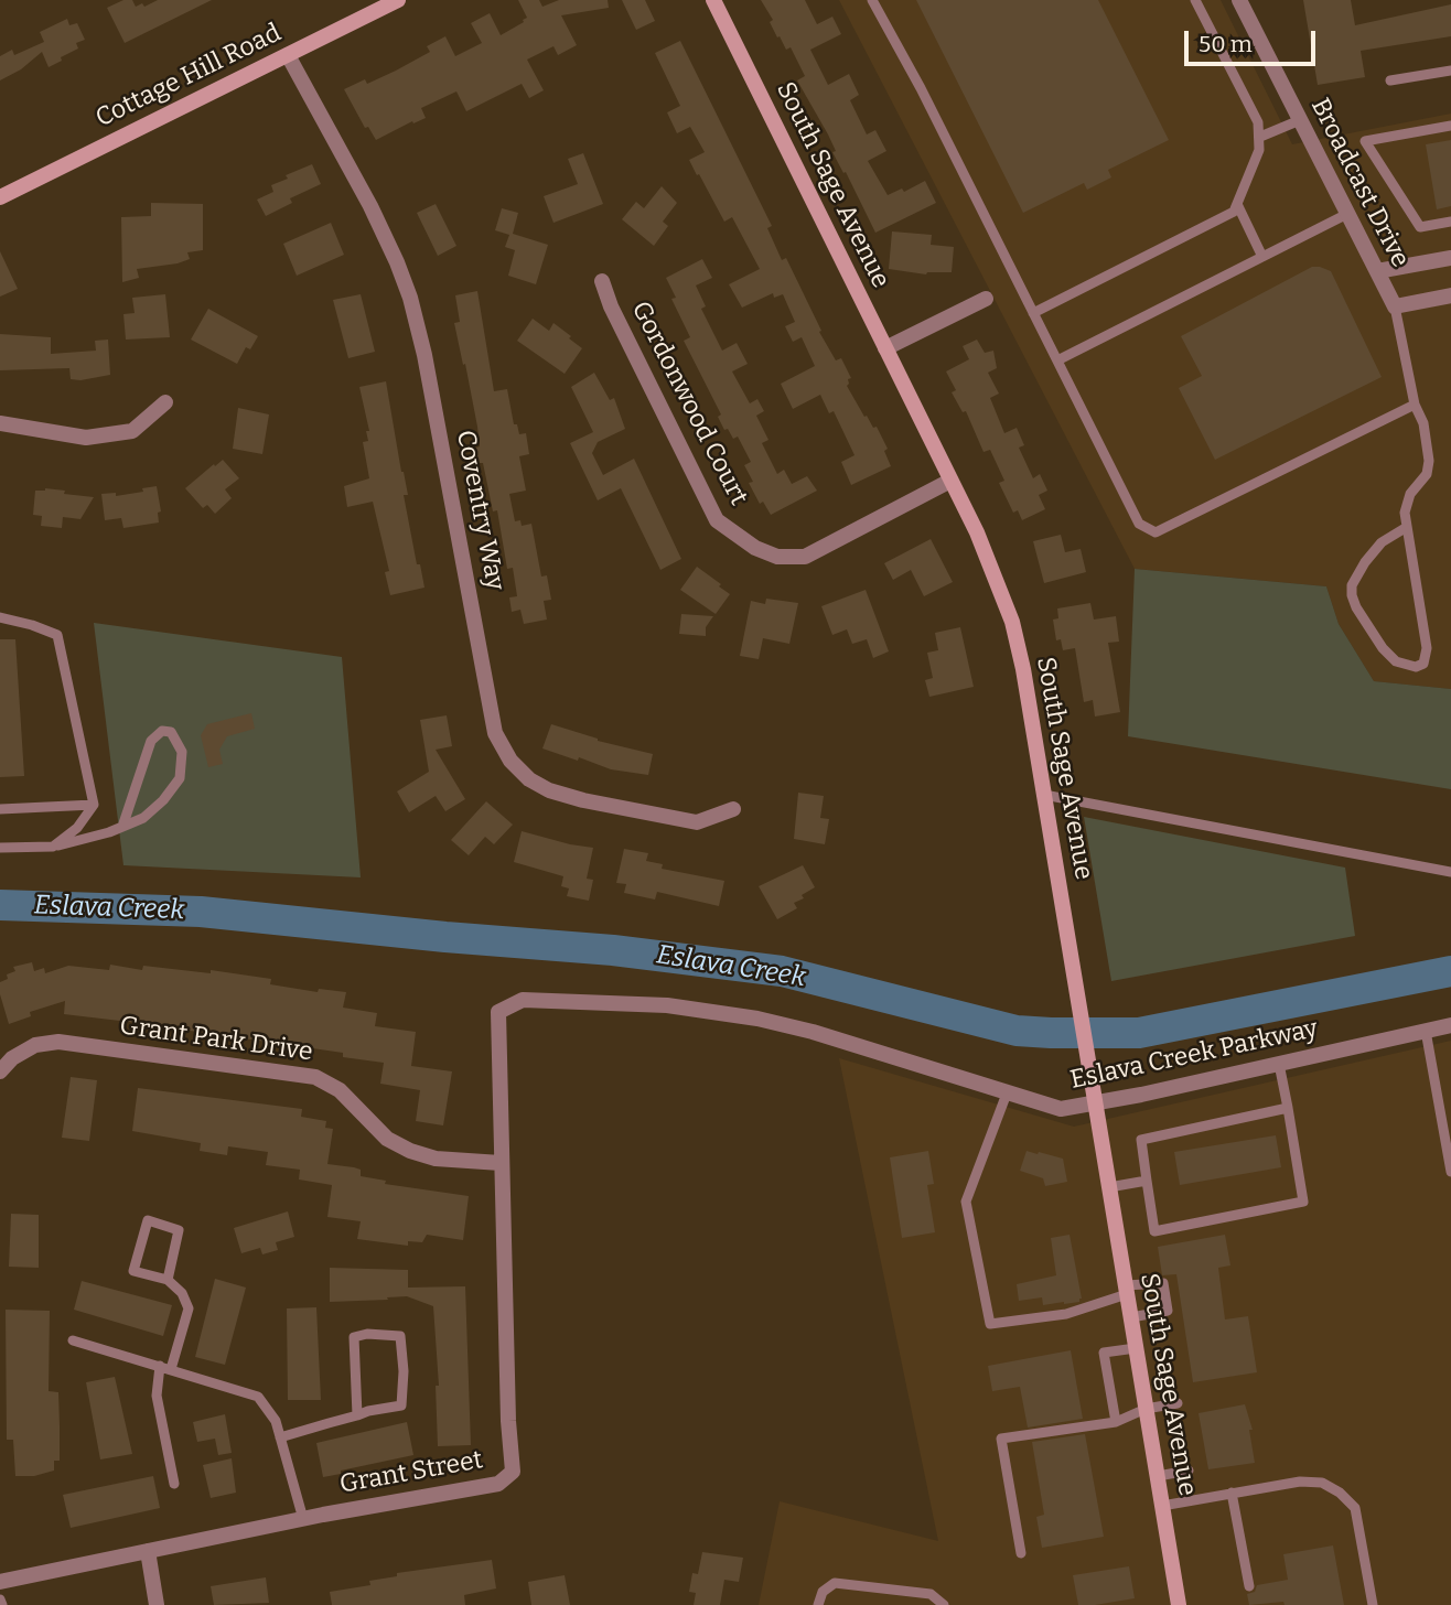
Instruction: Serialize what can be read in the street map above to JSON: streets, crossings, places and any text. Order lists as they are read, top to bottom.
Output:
{
  "streets": {
    "street": [
      "Cottage Hill Road",
      "Broadcast Drive",
      "South Sage Avenue",
      "Gordonwood Court",
      "Coventry Way",
      "Grant Park Drive",
      "Eslava Creek Parkway",
      "Grant Street"
    ]
  },
  "crossings": [
    ["Cottage Hill Road", "Coventry Way"],
    ["South Sage Avenue", "Gordonwood Court"],
    ["South Sage Avenue", "Eslava Creek Parkway"],
    ["Grant Park Drive", "Grant Street"],
    ["Eslava Creek Parkway", "Grant Street"]
  ],
  "water": ["Eslava Creek"],
  "scale_bar": "50 m"
}
